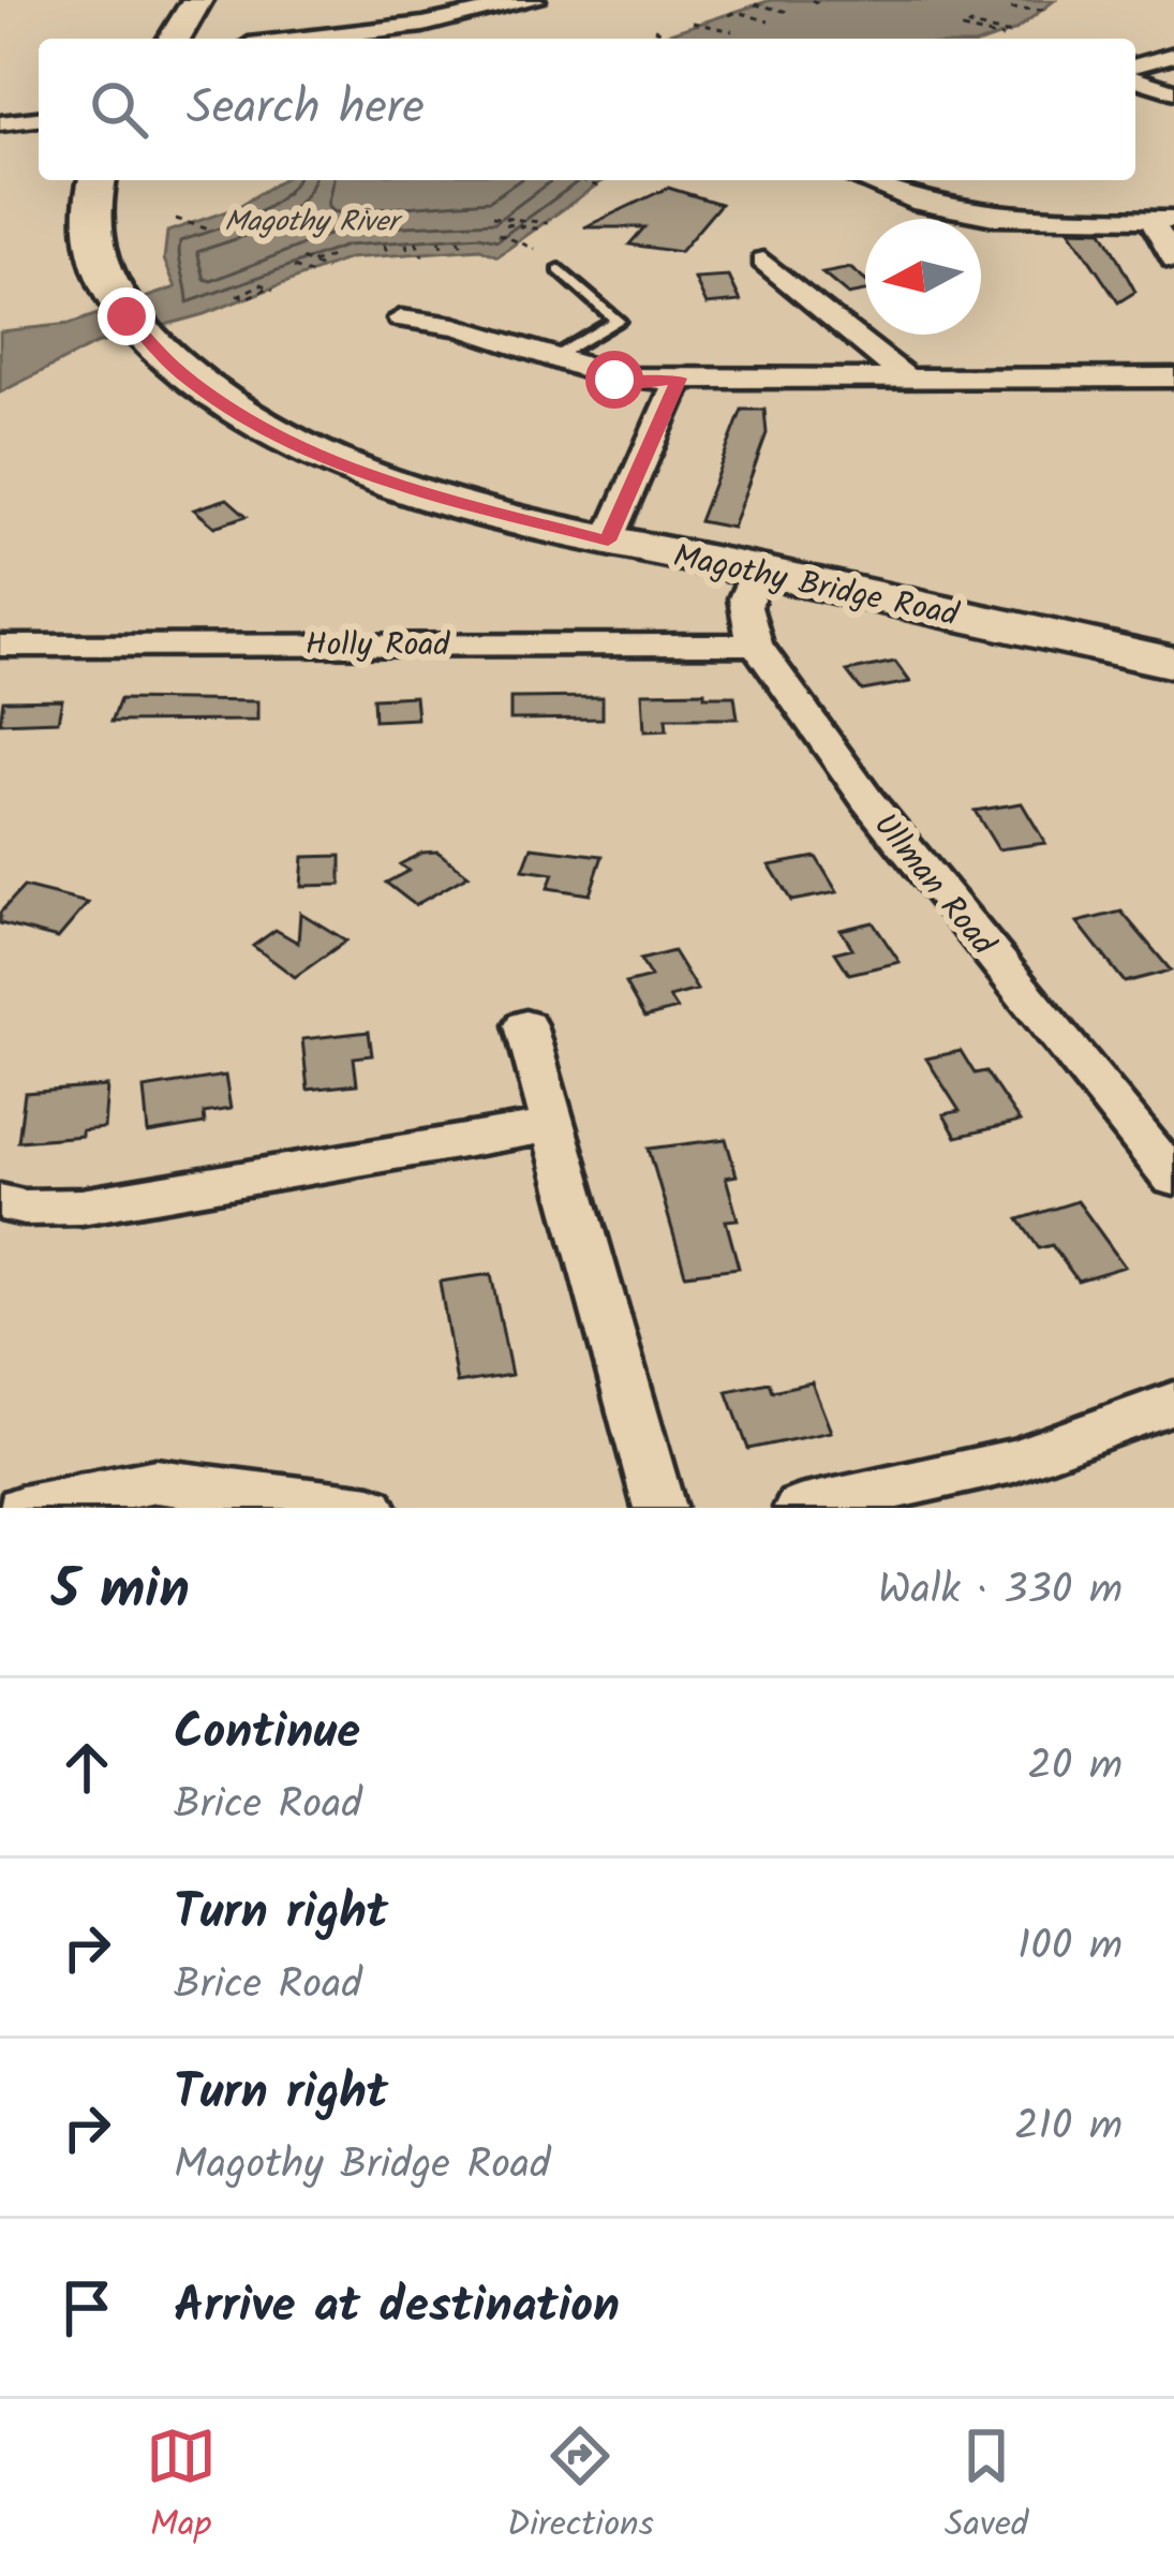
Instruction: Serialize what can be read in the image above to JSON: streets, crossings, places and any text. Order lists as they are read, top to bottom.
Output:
{
  "streets": {
    "main road": ["Magothy Bridge Road"],
    "street": ["Holly Road", "Ullman Road"]
  },
  "crossings": [
    ["Magothy Bridge Road", "Ullman Road"],
    ["Holly Road", "Ullman Road"]
  ],
  "water": ["Magothy River"],
  "north": "left",
  "page": {
    "search": "Search here",
    "heading": ["5 min", "Walk · 330 m"],
    "list": [
      ["Continue", "Brice Road", "20 m"],
      ["Turn right", "Brice Road", "100 m"],
      ["Turn right", "Magothy Bridge Road", "210 m"],
      "Arrive at destination"
    ],
    "nav": ["Map", "Directions", "Saved"]
  }
}
